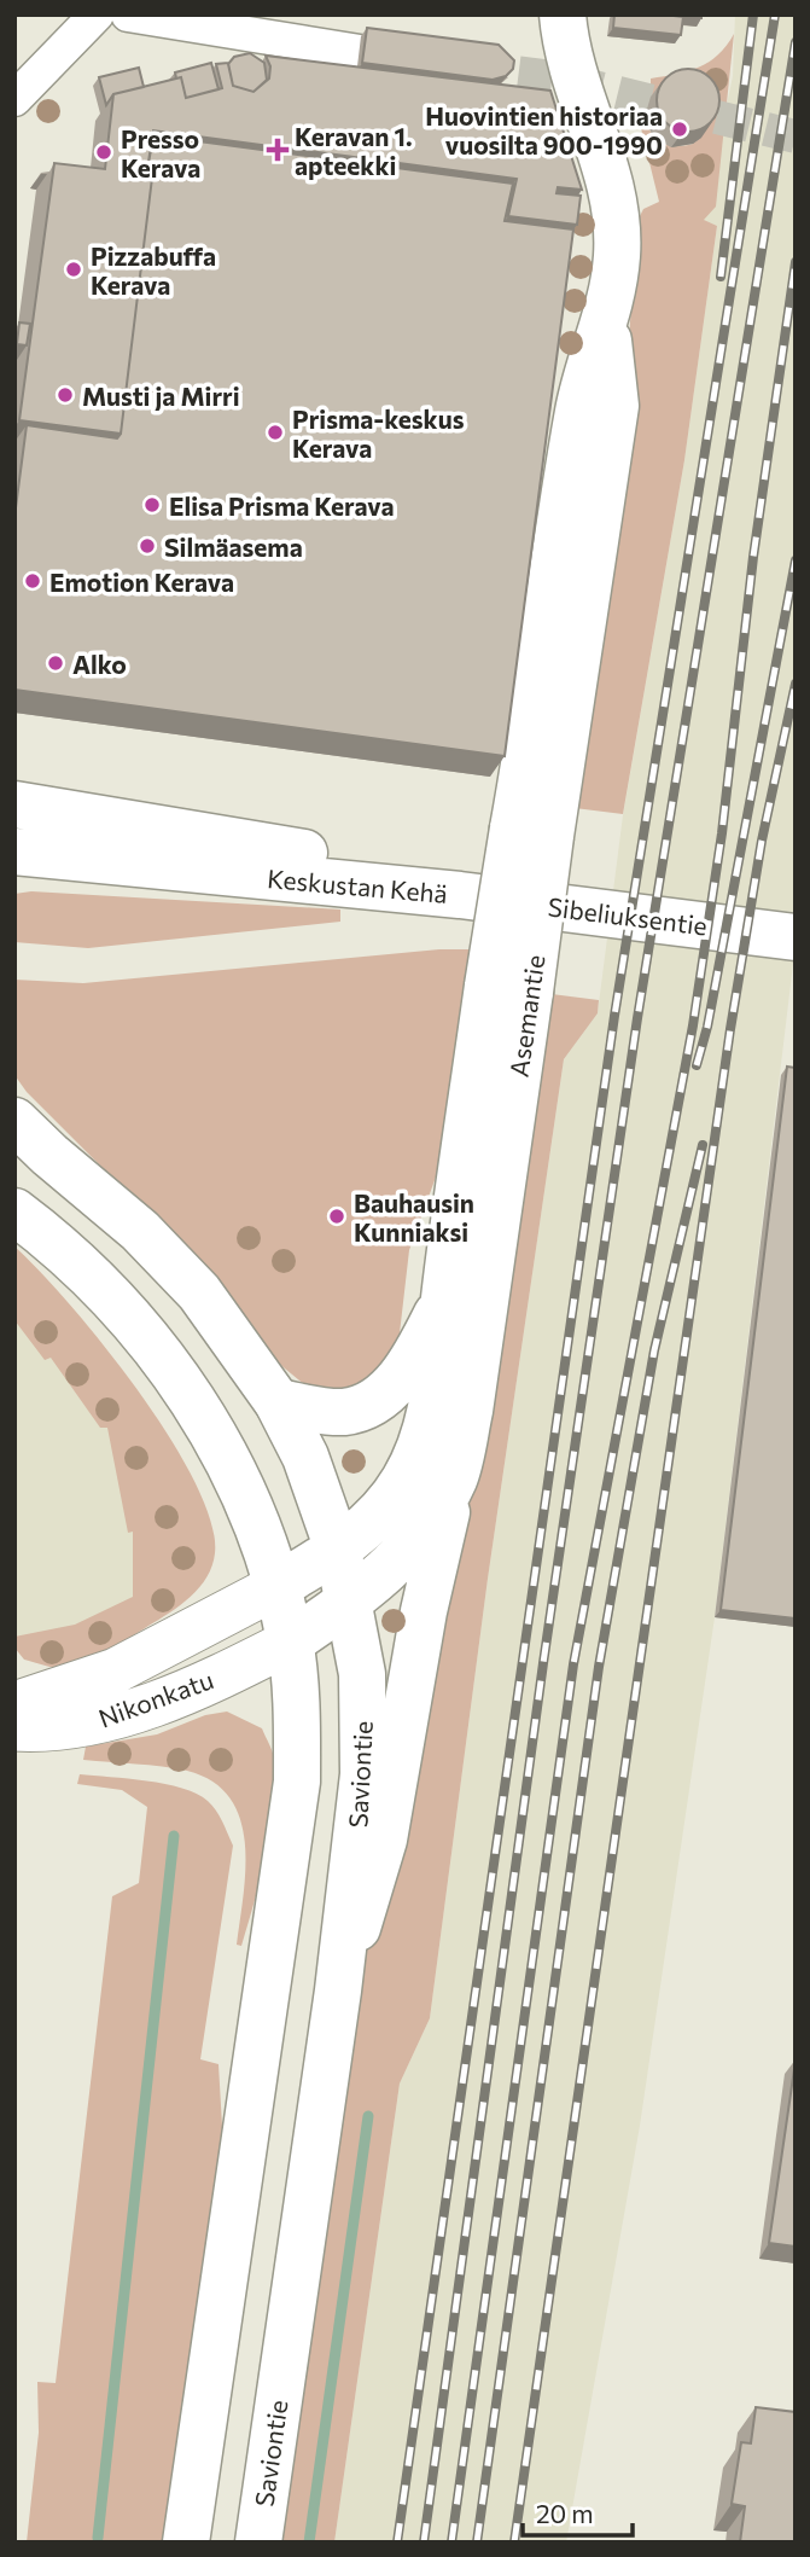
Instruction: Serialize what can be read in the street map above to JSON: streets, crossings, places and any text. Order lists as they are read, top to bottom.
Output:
{
  "streets": {
    "main road": [
      "Keskustan Kehä",
      "Sibeliuksentie",
      "Asemantie",
      "Saviontie"
    ],
    "street": ["Nikonkatu"]
  },
  "crossings": [
    ["Keskustan Kehä", "Sibeliuksentie"],
    ["Asemantie", "Nikonkatu"],
    ["Asemantie", "Saviontie"]
  ],
  "places": {
    "other": [
      "Huovintien historiaa vuosilta 900-1990",
      "Presso Kerava",
      "Pizzabuffa Kerava",
      "Musti ja Mirri",
      "Prisma-keskus Kerava",
      "Elisa Prisma Kerava",
      "Silmäasema",
      "Emotion Kerava",
      "Alko",
      "Bauhausin Kunniaksi"
    ],
    "health": ["Keravan 1. apteekki"]
  },
  "scale_bar": "20 m"
}
